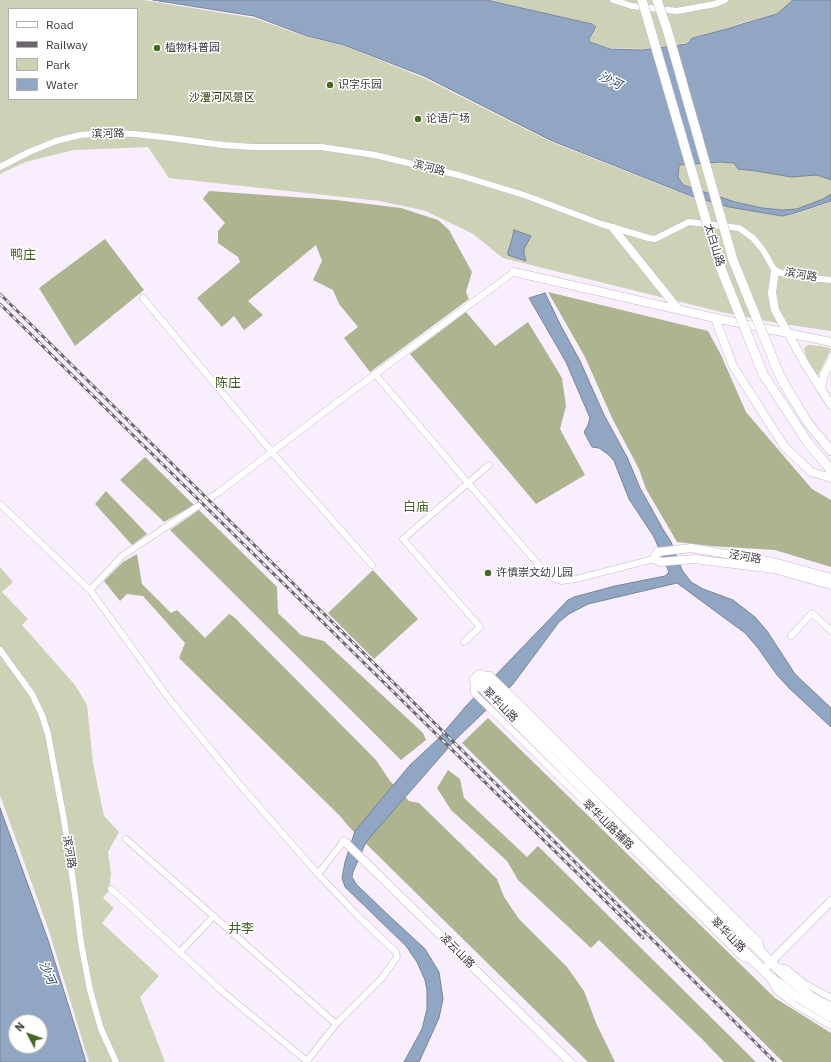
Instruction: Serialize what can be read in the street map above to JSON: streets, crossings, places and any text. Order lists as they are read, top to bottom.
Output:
{
  "streets": {
    "main road": ["太白山路", "翠华山路"],
    "street": [
      "滨河路",
      "泾河路",
      "翠华山路辅路",
      "凌云山路"
    ]
  },
  "crossings": [
    ["翠华山路", "翠华山路辅路"]
  ],
  "districts": [
    "鸭庄",
    "陈庄",
    "白庙",
    "井李"
  ],
  "water": ["沙河"],
  "parks": ["沙澧河风景区"],
  "places": [
    "植物科普园",
    "识字乐园",
    "论语广场",
    "许慎崇文幼儿园"
  ],
  "legend": [
    "Road",
    "Railway",
    "Park",
    "Water"
  ],
  "north": "top left"
}
